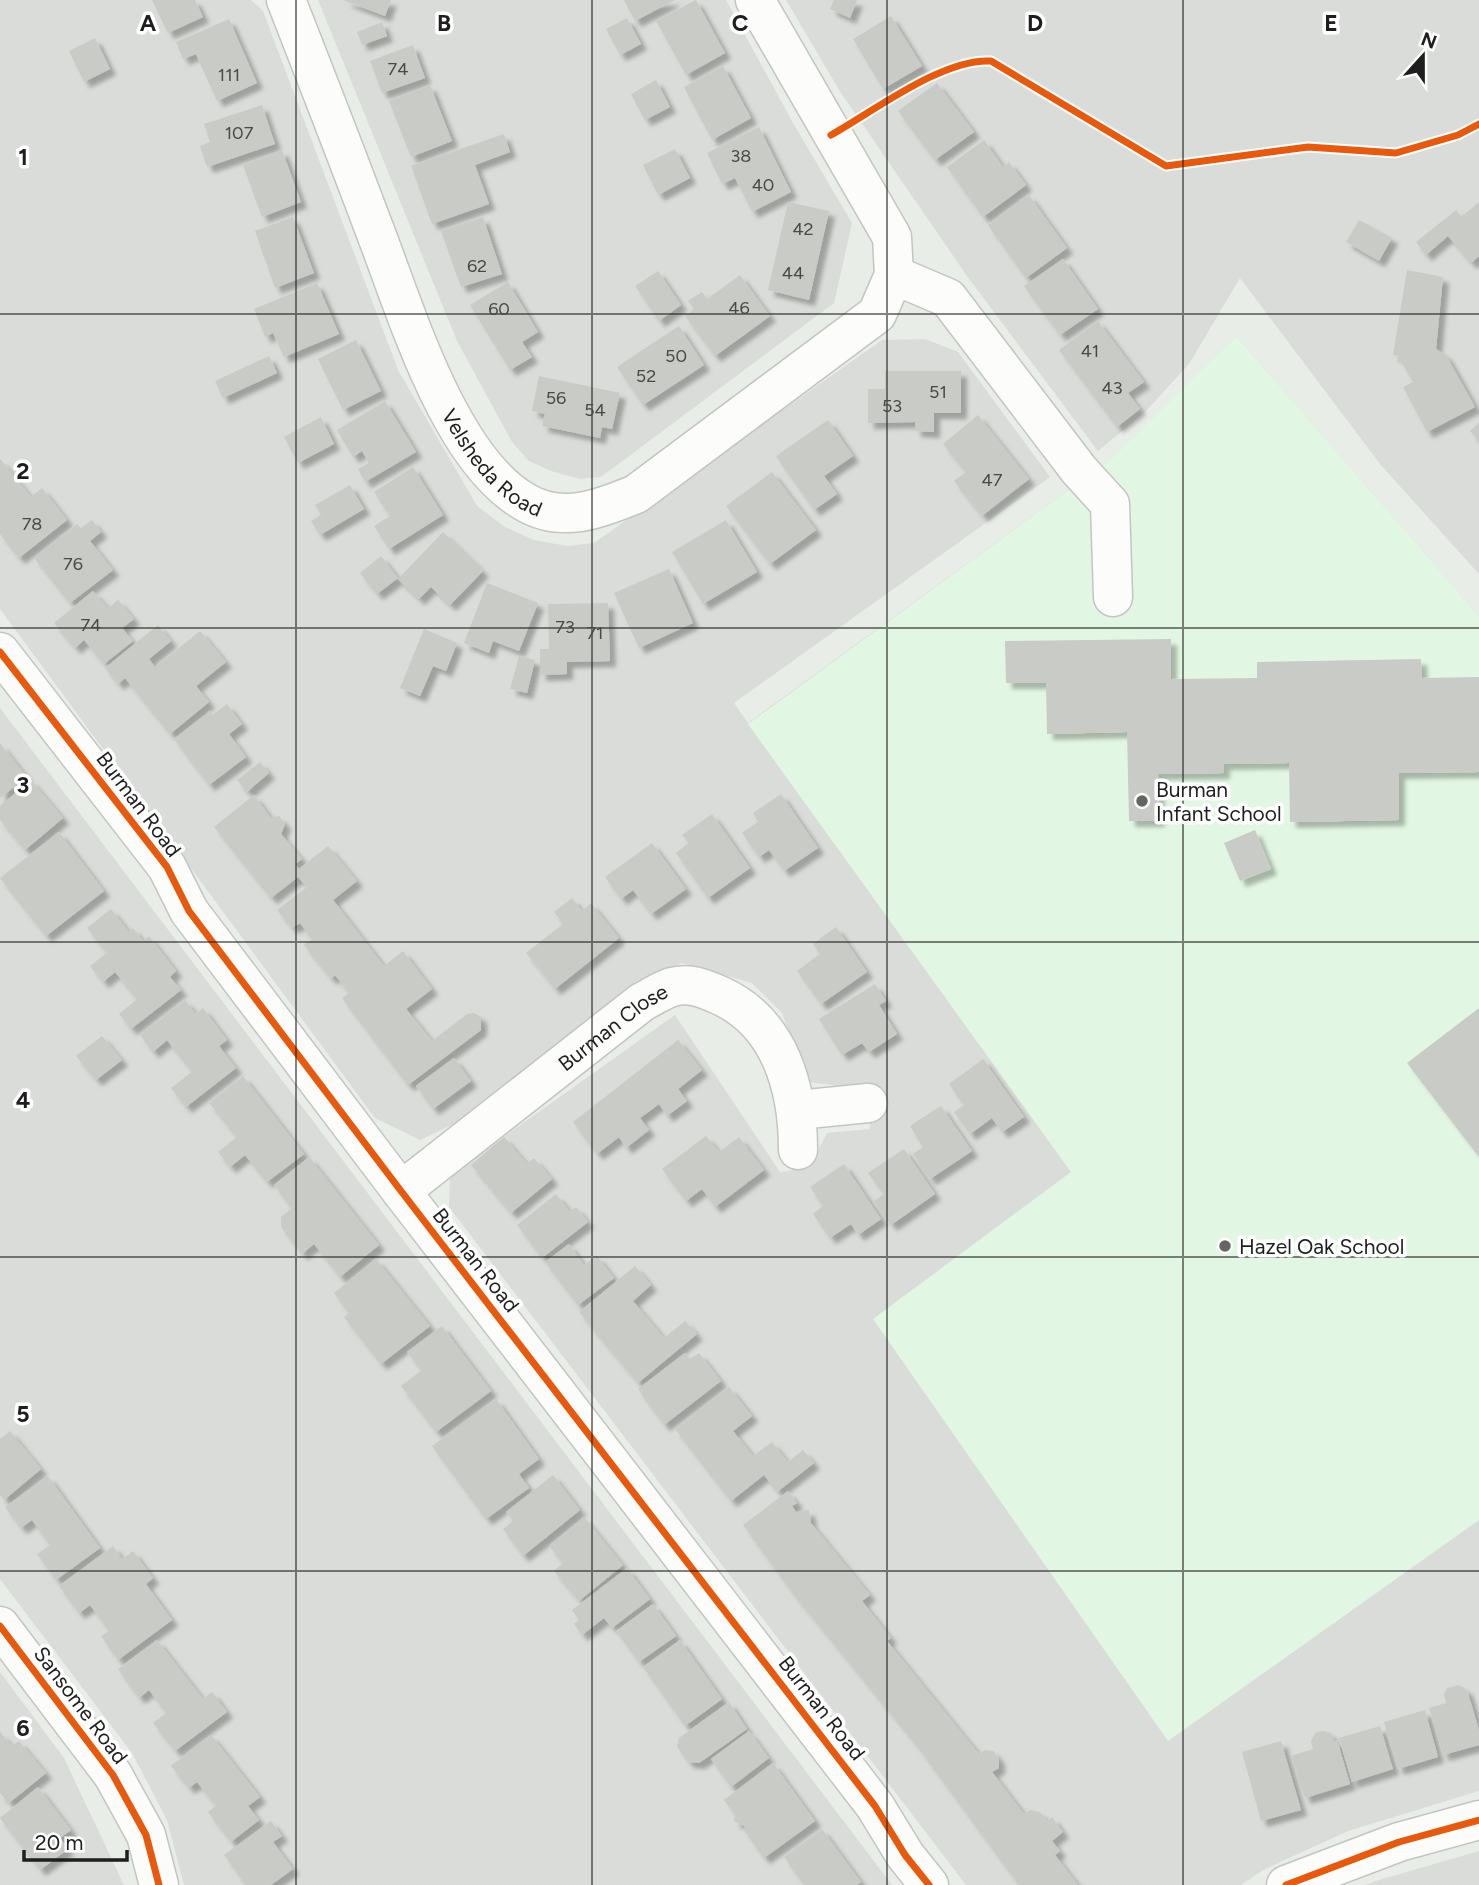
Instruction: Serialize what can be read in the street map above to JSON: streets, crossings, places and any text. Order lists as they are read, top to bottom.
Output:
{
  "streets": {
    "street": [
      "Velsheda Road",
      "Burman Road",
      "Burman Close",
      "Sansome Road"
    ]
  },
  "crossings": [
    ["Burman Road", "Burman Close"]
  ],
  "places": ["Burman Infant School", "Hazel Oak School"],
  "house_numbers": [
    "74",
    "111",
    "107",
    "38",
    "40",
    "42",
    "62",
    "44",
    "46",
    "60",
    "41",
    "50",
    "52",
    "43",
    "51",
    "56",
    "53",
    "54",
    "47",
    "78",
    "76",
    "74",
    "73",
    "71"
  ],
  "scale_bar": "20 m",
  "north": "top",
  "grid": {
    "columns": [
      "A",
      "B",
      "C",
      "D",
      "E"
    ],
    "rows": [
      "1",
      "2",
      "3",
      "4",
      "5",
      "6"
    ]
  }
}
